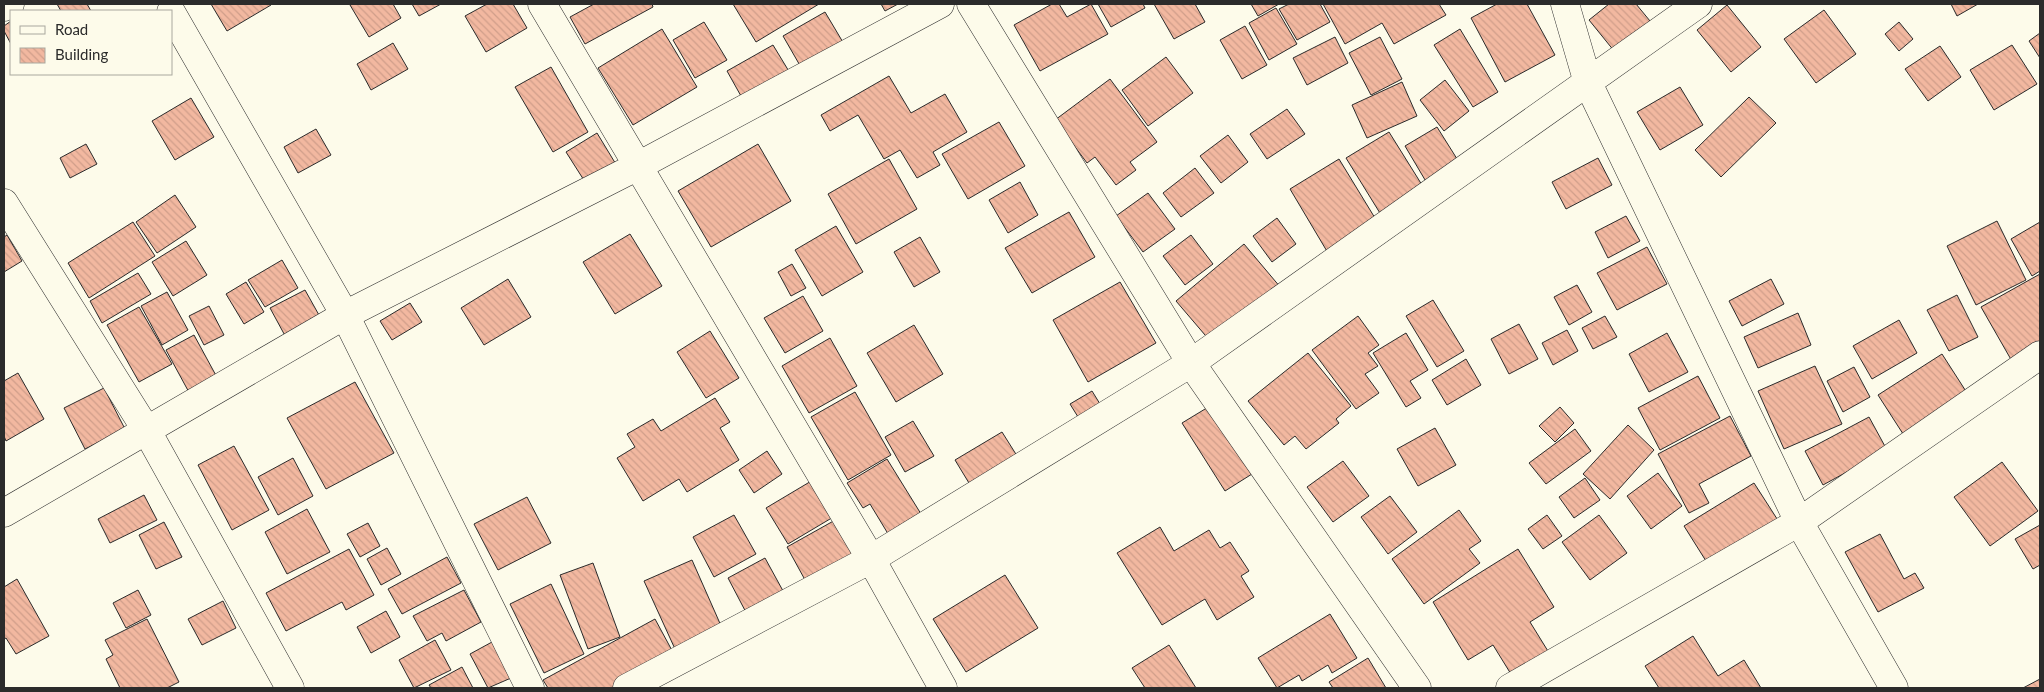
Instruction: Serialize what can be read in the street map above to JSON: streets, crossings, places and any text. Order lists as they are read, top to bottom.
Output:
{
  "legend": ["Road", "Building"]
}
